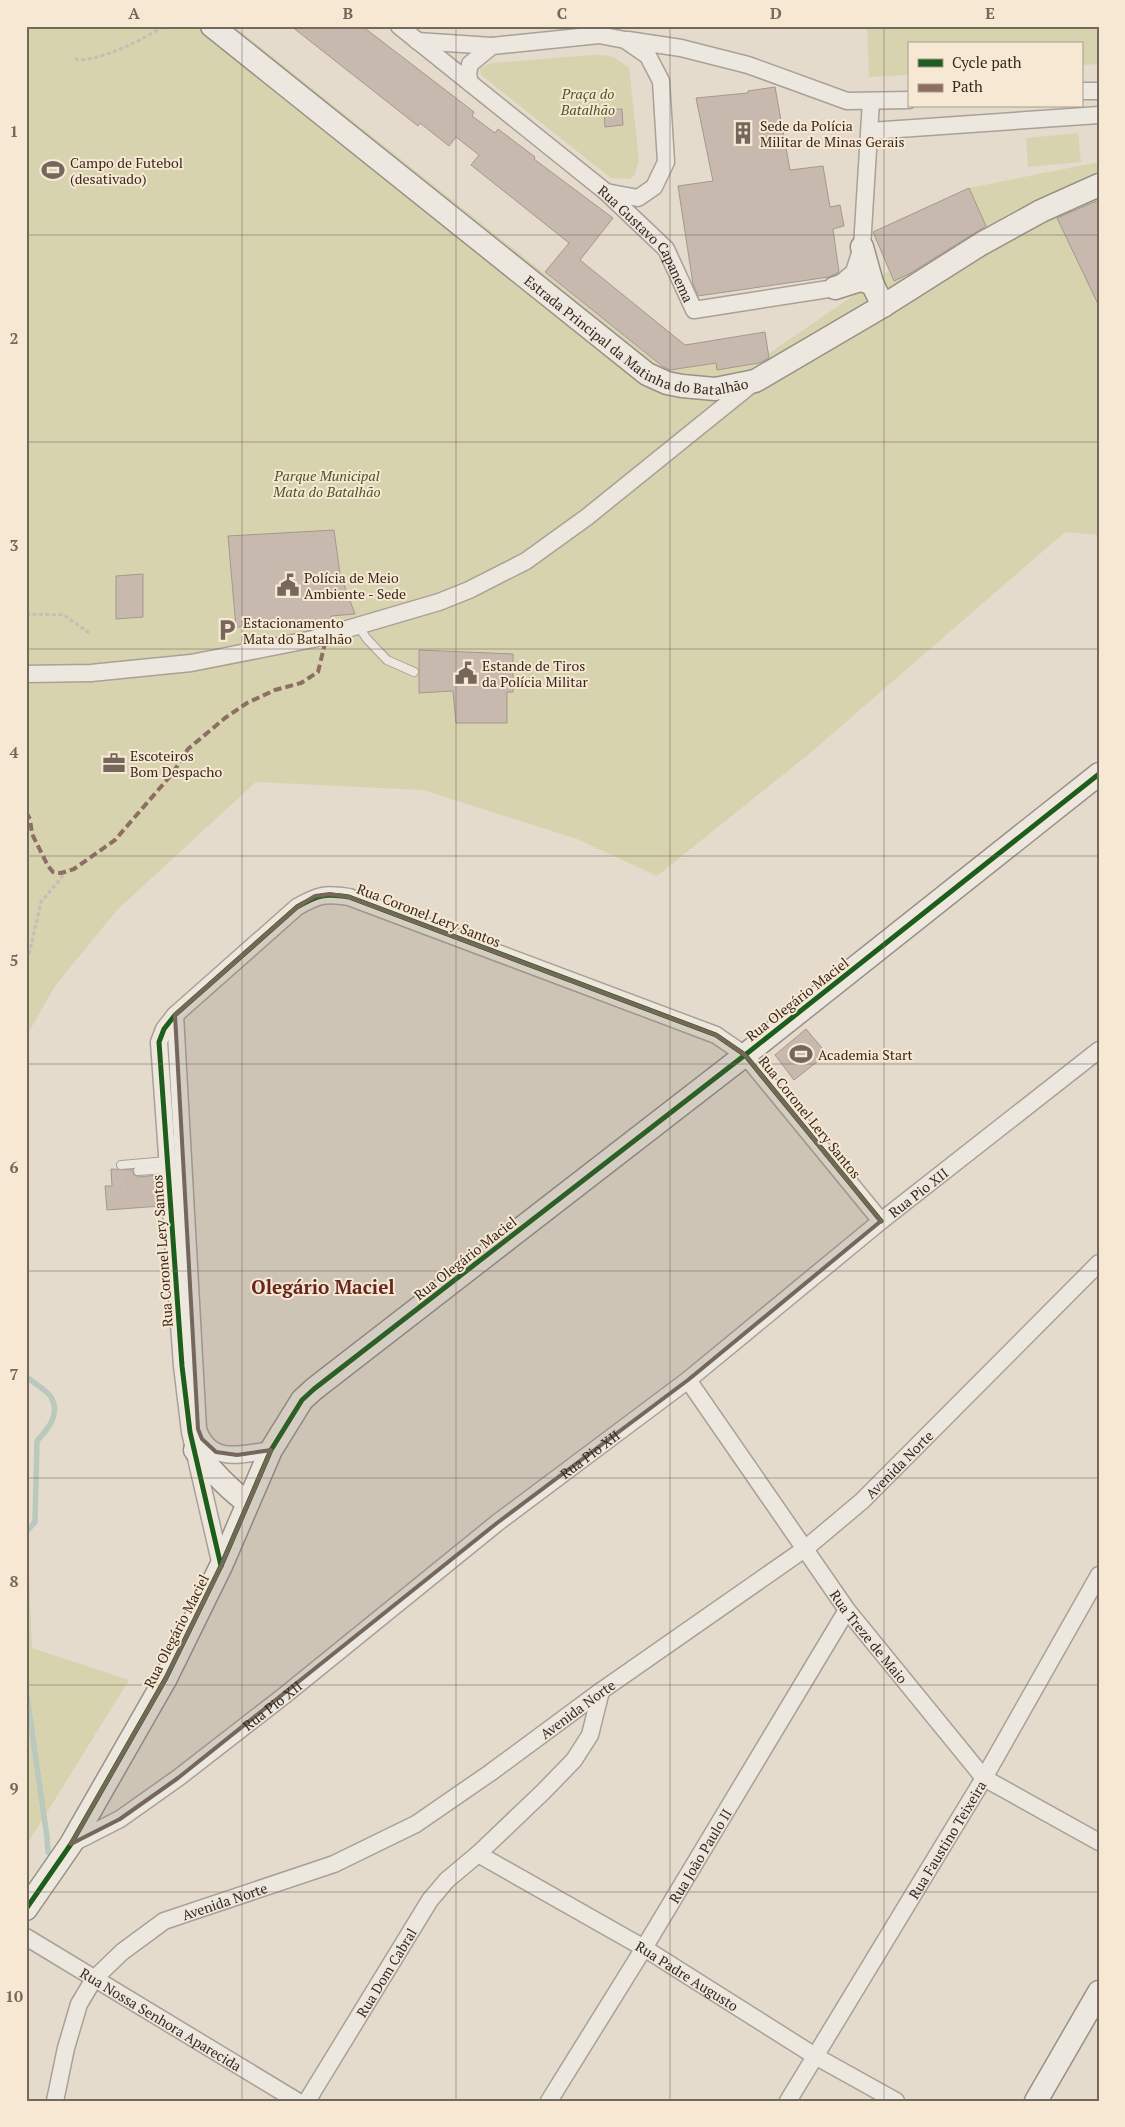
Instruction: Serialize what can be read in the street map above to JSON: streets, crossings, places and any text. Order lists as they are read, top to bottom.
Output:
{
  "streets": {
    "street": [
      "Rua Gustavo Capanema",
      "Estrada Principal da Matinha do Batalhão",
      "Rua Coronel Lery Santos",
      "Rua Olegário Maciel",
      "Rua Pio XII",
      "Avenida Norte",
      "Rua Treze de Maio",
      "Rua Faustino Teixeira",
      "Rua João Paulo II",
      "Rua Dom Cabral",
      "Rua Padre Augusto",
      "Rua Nossa Senhora Aparecida"
    ]
  },
  "crossings": [
    ["Rua Coronel Lery Santos", "Rua Olegário Maciel"],
    ["Rua Coronel Lery Santos", "Rua Pio XII"],
    ["Rua Olegário Maciel", "Rua Pio XII"],
    ["Rua Pio XII", "Rua Treze de Maio"],
    ["Avenida Norte", "Rua Treze de Maio"],
    ["Avenida Norte", "Rua Dom Cabral"],
    ["Avenida Norte", "Rua Nossa Senhora Aparecida"],
    ["Rua Treze de Maio", "Rua Faustino Teixeira"],
    ["Rua Treze de Maio", "Rua João Paulo II"],
    ["Rua Faustino Teixeira", "Rua Padre Augusto"],
    ["Rua João Paulo II", "Rua Padre Augusto"],
    ["Rua Dom Cabral", "Rua Padre Augusto"]
  ],
  "districts": ["Olegário Maciel"],
  "parks": ["Praça do Batalhão", "Parque Municipal Mata do Batalhão"],
  "places": {
    "building": ["Sede da Polícia Militar de Minas Gerais"],
    "sports": ["Campo de Futebol (desativado)", "Academia Start"],
    "public building": ["Polícia de Meio Ambiente - Sede", "Estande de Tiros da Polícia Militar"],
    "parking": ["Estacionamento Mata do Batalhão"],
    "office": ["Escoteiros Bom Despacho"]
  },
  "legend": ["Cycle path", "Path"],
  "grid": {
    "columns": [
      "A",
      "B",
      "C",
      "D",
      "E"
    ],
    "rows": [
      "1",
      "2",
      "3",
      "4",
      "5",
      "6",
      "7",
      "8",
      "9",
      "10"
    ]
  }
}
